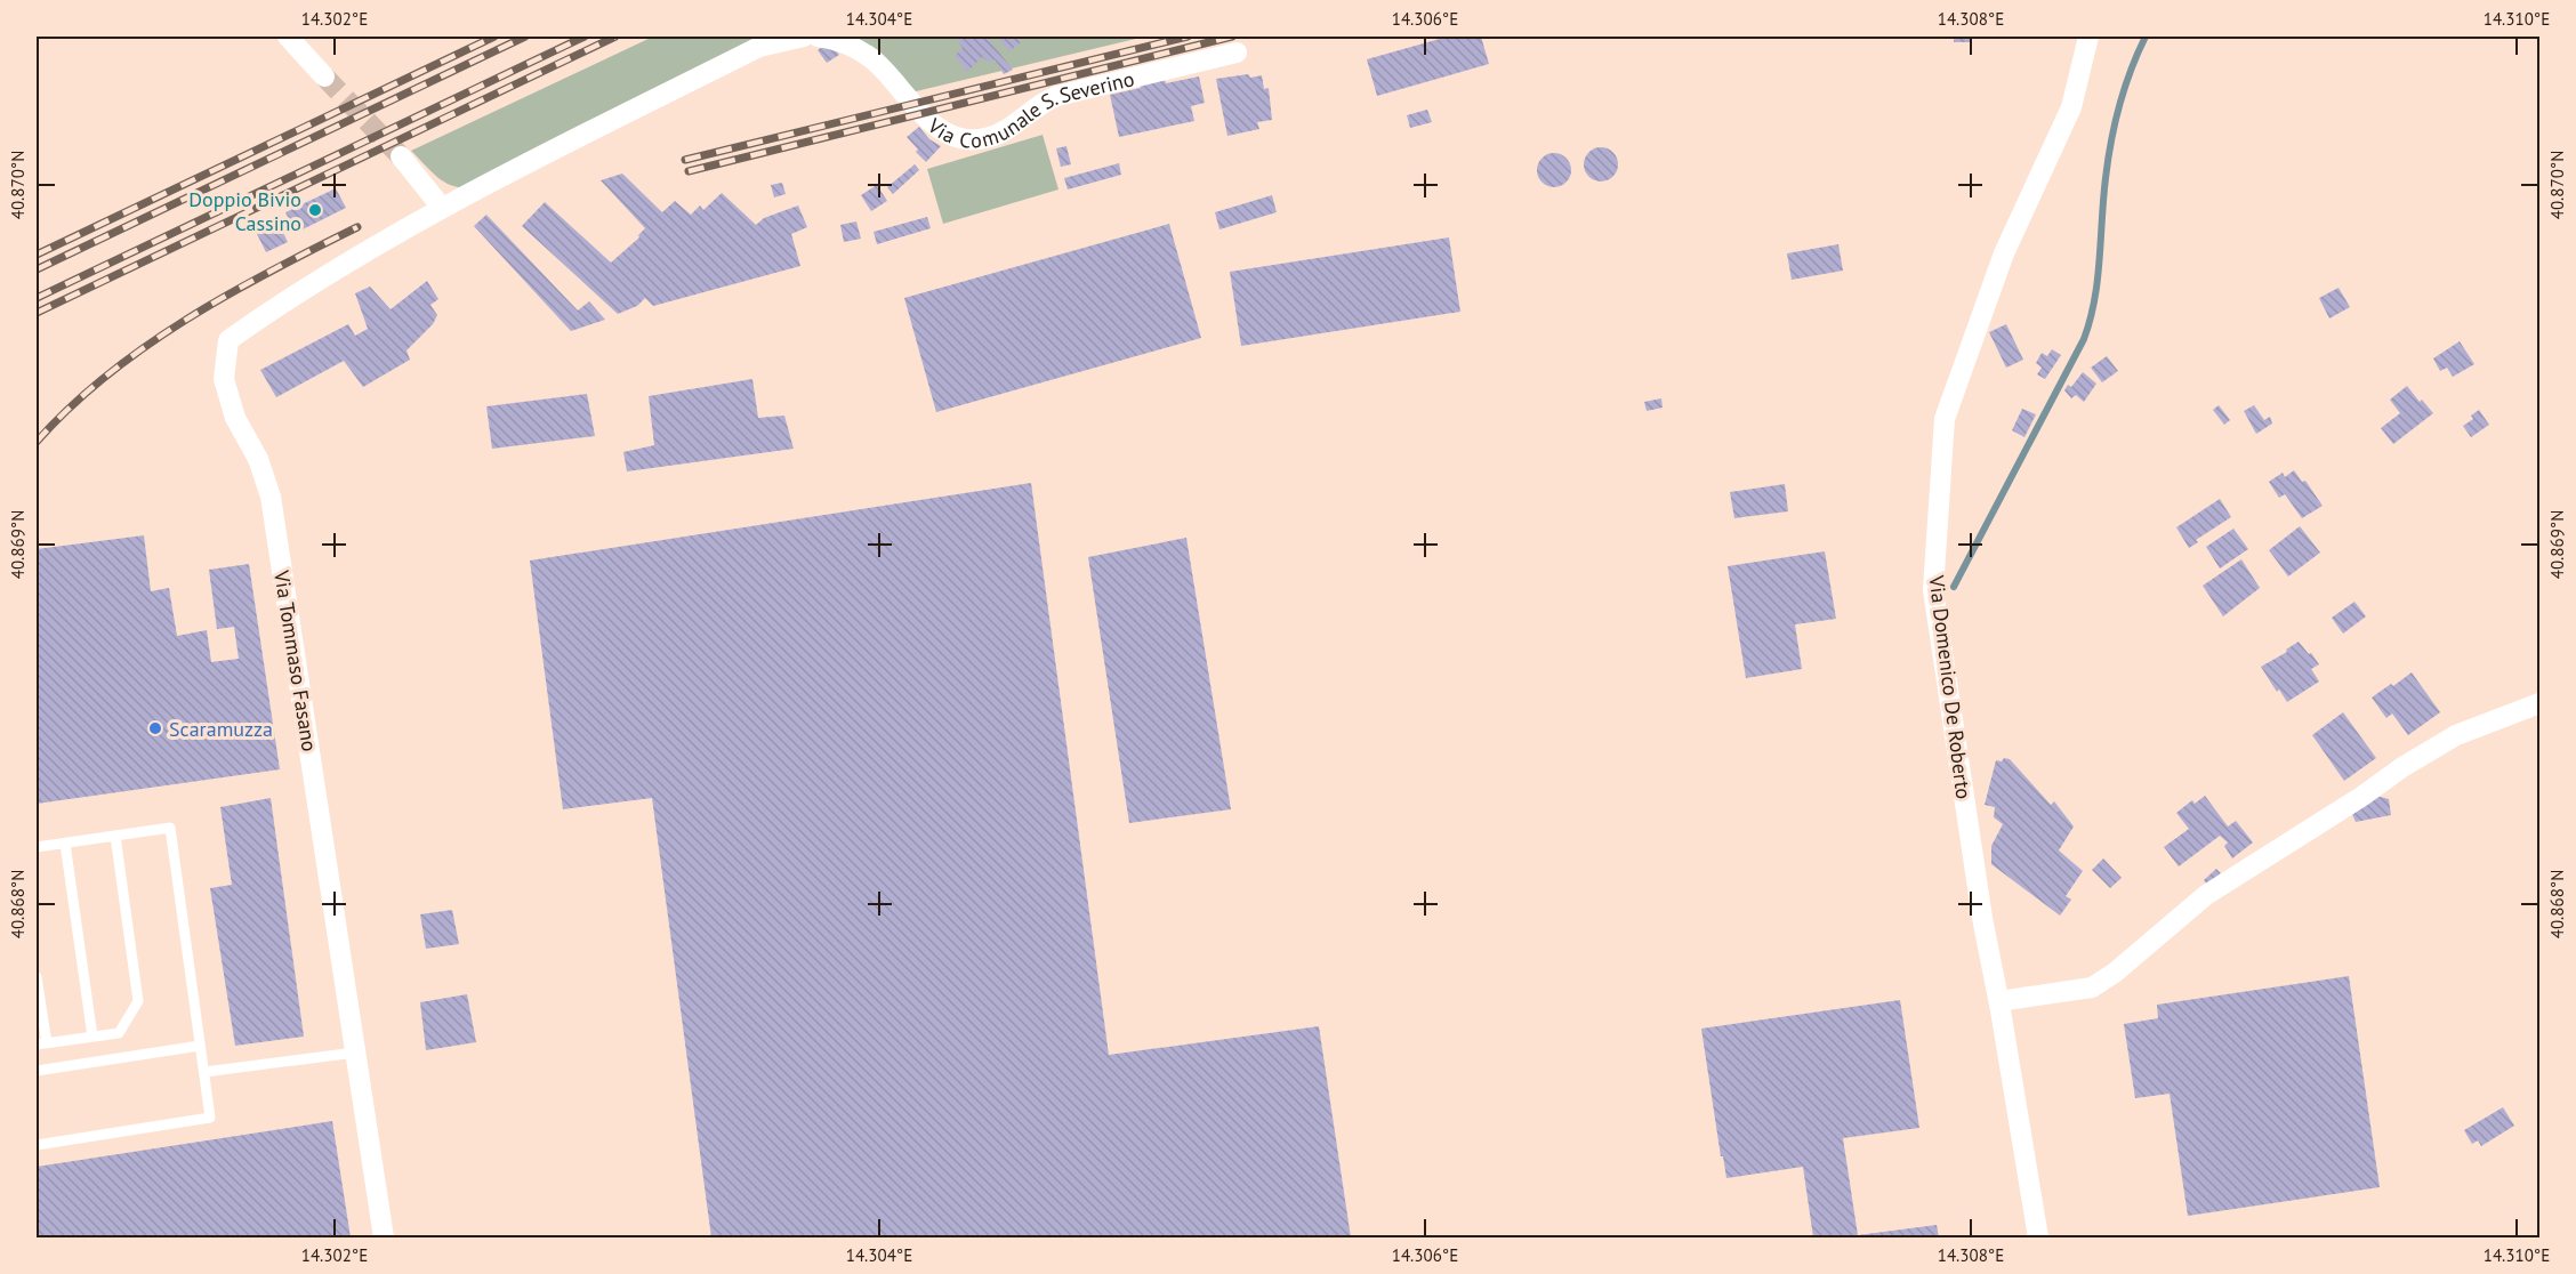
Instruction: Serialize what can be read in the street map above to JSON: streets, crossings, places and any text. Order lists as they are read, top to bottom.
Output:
{
  "streets": {
    "street": ["Via Comunale S. Severino", "Via Tommaso Fasano", "Via Domenico De Roberto"]
  },
  "places": ["Doppio Bivio Cassino", "Scaramuzza"],
  "coordinates": [
    "14.302°E",
    "14.304°E",
    "14.306°E",
    "14.308°E",
    "14.310°E",
    "40.870°N",
    "40.869°N",
    "40.868°N"
  ]
}
